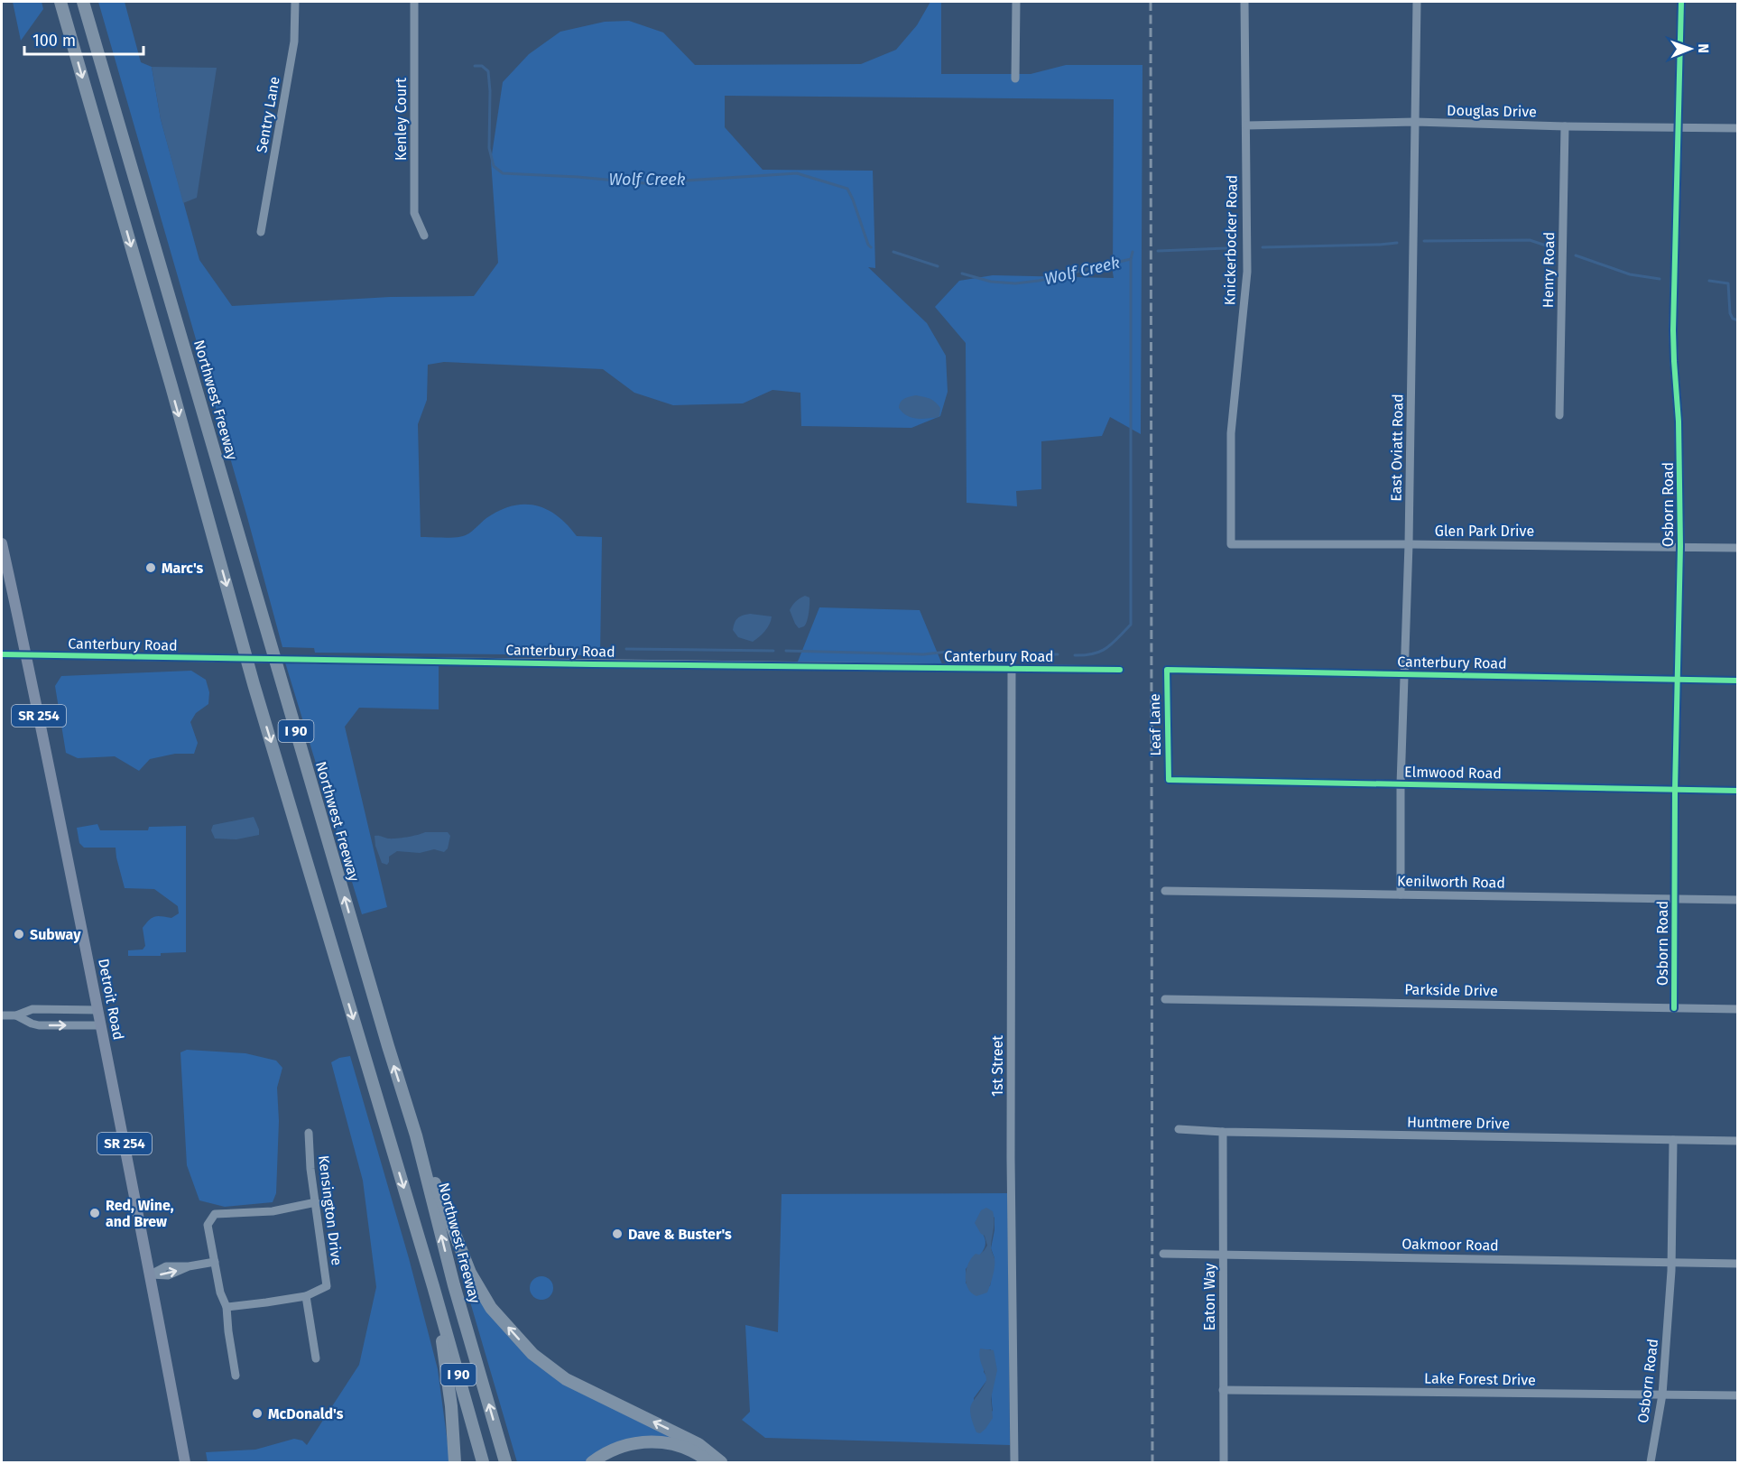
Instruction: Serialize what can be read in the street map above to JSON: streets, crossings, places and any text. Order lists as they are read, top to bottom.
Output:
{
  "streets": {
    "highway": ["Northwest Freeway", "I 90"],
    "main road": ["SR 254", "Detroit Road"],
    "street": [
      "Douglas Drive",
      "Sentry Lane",
      "Kenley Court",
      "Knickerbocker Road",
      "Henry Road",
      "East Oviatt Road",
      "Osborn Road",
      "Glen Park Drive",
      "Canterbury Road",
      "Leaf Lane",
      "Elmwood Road",
      "Kenilworth Road",
      "Parkside Drive",
      "1st Street",
      "Huntmere Drive",
      "Kensington Drive",
      "Oakmoor Road",
      "Eaton Way",
      "Lake Forest Drive"
    ]
  },
  "crossings": [
    ["Douglas Drive", "Knickerbocker Road"],
    ["Douglas Drive", "Henry Road"],
    ["Douglas Drive", "East Oviatt Road"],
    ["Douglas Drive", "Osborn Road"],
    ["Knickerbocker Road", "Glen Park Drive"],
    ["East Oviatt Road", "Glen Park Drive"],
    ["East Oviatt Road", "Canterbury Road"],
    ["East Oviatt Road", "Elmwood Road"],
    ["East Oviatt Road", "Kenilworth Road"],
    ["Osborn Road", "Glen Park Drive"],
    ["Osborn Road", "Canterbury Road"],
    ["Osborn Road", "Elmwood Road"],
    ["Osborn Road", "Kenilworth Road"],
    ["Osborn Road", "Parkside Drive"],
    ["Osborn Road", "Huntmere Drive"],
    ["Osborn Road", "Oakmoor Road"],
    ["Osborn Road", "Lake Forest Drive"],
    ["Canterbury Road", "Leaf Lane"],
    ["Canterbury Road", "Detroit Road"],
    ["Canterbury Road", "1st Street"],
    ["Leaf Lane", "Elmwood Road"],
    ["Huntmere Drive", "Eaton Way"],
    ["Oakmoor Road", "Eaton Way"],
    ["Eaton Way", "Lake Forest Drive"]
  ],
  "water": ["Wolf Creek"],
  "places": [
    "Marc's",
    "Subway",
    "Red, Wine, and Brew",
    "Dave & Buster's",
    "McDonald's"
  ],
  "scale_bar": "100 m",
  "north": "right"
}
